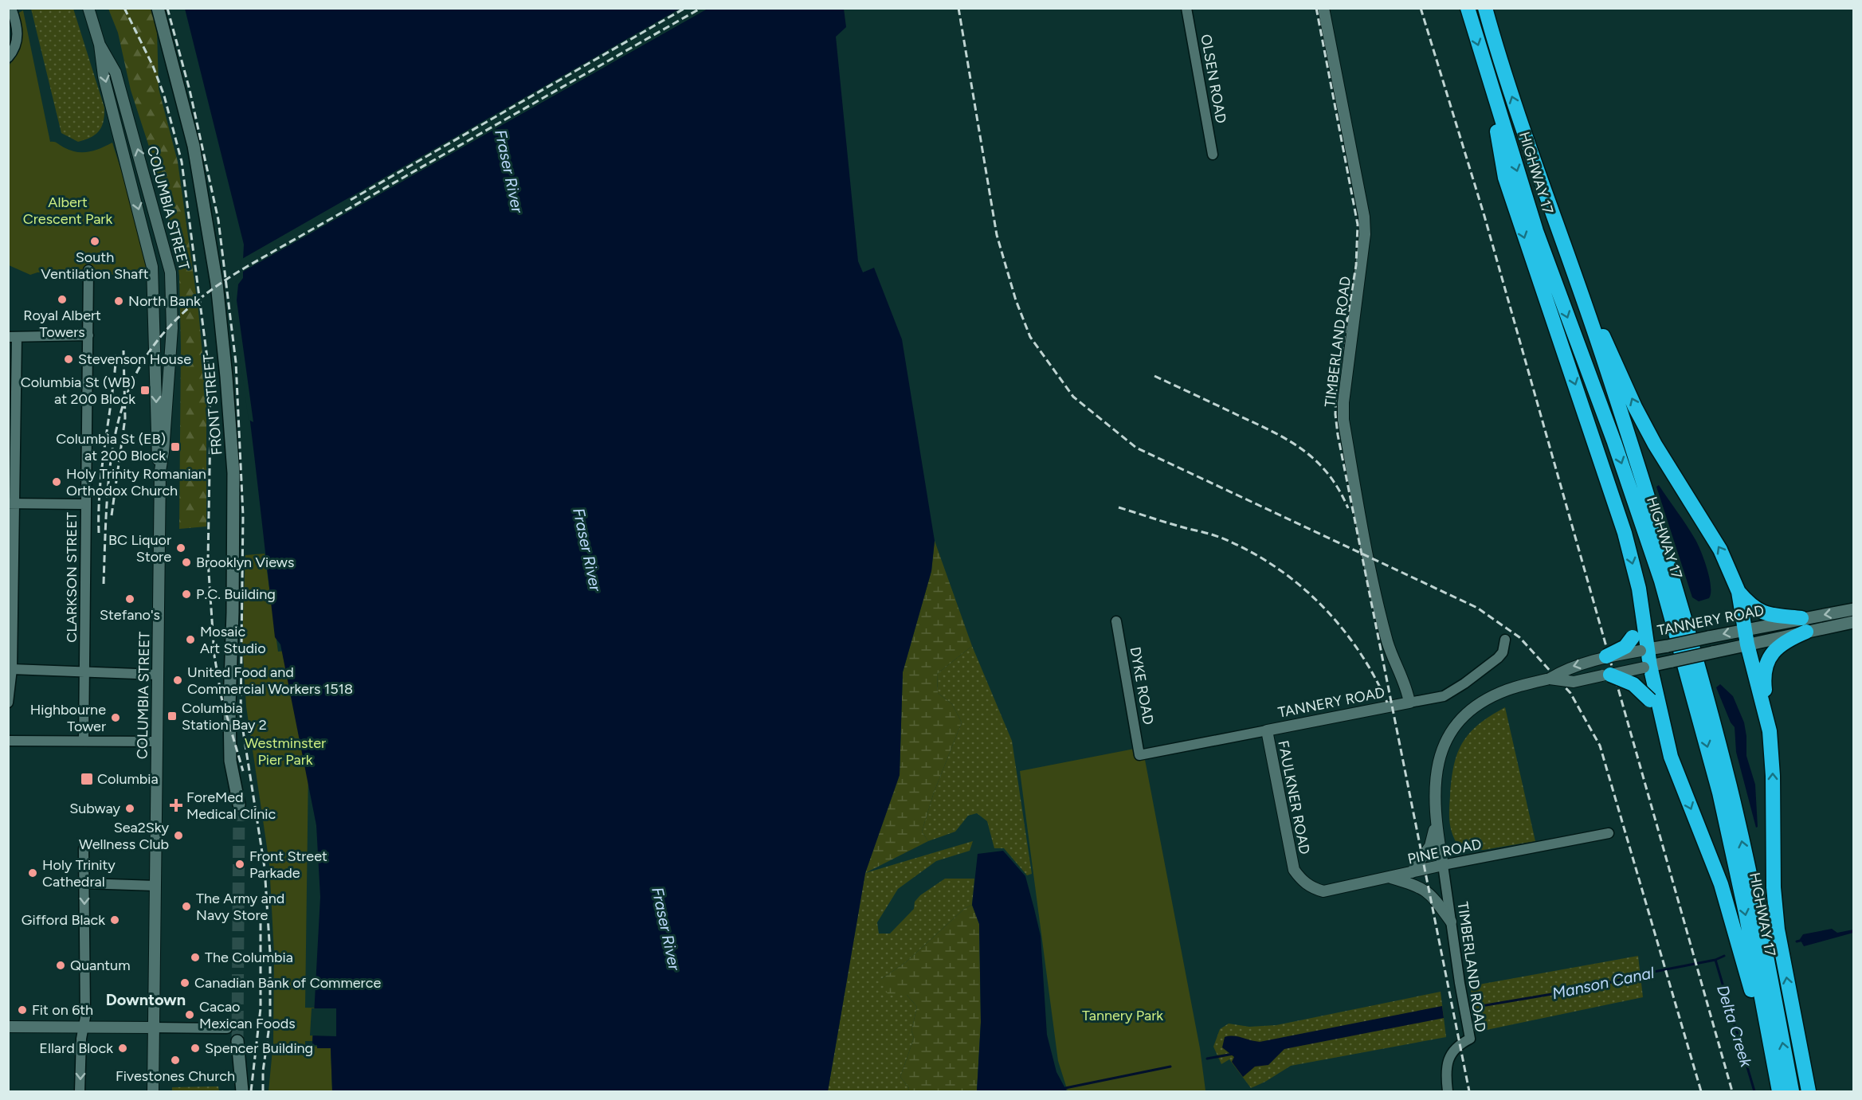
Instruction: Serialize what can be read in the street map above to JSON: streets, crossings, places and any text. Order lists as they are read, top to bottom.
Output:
{
  "streets": {
    "highway": ["HIGHWAY 17"],
    "main road": ["FRONT STREET", "TANNERY ROAD"],
    "street": [
      "OLSEN ROAD",
      "COLUMBIA STREET",
      "TIMBERLAND ROAD",
      "CLARKSON STREET",
      "DYKE ROAD",
      "FAULKNER ROAD",
      "PINE ROAD"
    ]
  },
  "crossings": [
    ["TIMBERLAND ROAD", "TANNERY ROAD"],
    ["TIMBERLAND ROAD", "PINE ROAD"],
    ["TANNERY ROAD", "DYKE ROAD"],
    ["TANNERY ROAD", "FAULKNER ROAD"],
    ["TANNERY ROAD", "PINE ROAD"],
    ["FAULKNER ROAD", "PINE ROAD"]
  ],
  "districts": ["Downtown"],
  "water": ["Fraser River", "Manson Canal", "Delta Creek"],
  "parks": ["Albert Crescent Park", "Westminster Pier Park", "Tannery Park"],
  "places": {
    "other": [
      "South Ventilation Shaft",
      "Royal Albert Towers",
      "North Bank",
      "Stevenson House",
      "Holy Trinity Romanian Orthodox Church",
      "BC Liquor Store",
      "Brooklyn Views",
      "P.C. Building",
      "Stefano's",
      "Mosaic Art Studio",
      "United Food and Commercial Workers 1518",
      "Highbourne Tower",
      "Subway",
      "Sea2Sky Wellness Club",
      "Front Street Parkade",
      "Holy Trinity Cathedral",
      "The Army and Navy Store",
      "Gifford Black",
      "The Columbia",
      "Quantum",
      "Canadian Bank of Commerce",
      "Fit on 6th",
      "Cacao Mexican Foods",
      "Ellard Block",
      "Spencer Building",
      "Fivestones Church"
    ],
    "transit": [
      "Columbia St (WB) at 200 Block",
      "Columbia St (EB) at 200 Block",
      "Columbia Station Bay 2",
      "Columbia"
    ],
    "health": ["ForeMed Medical Clinic"]
  }
}
